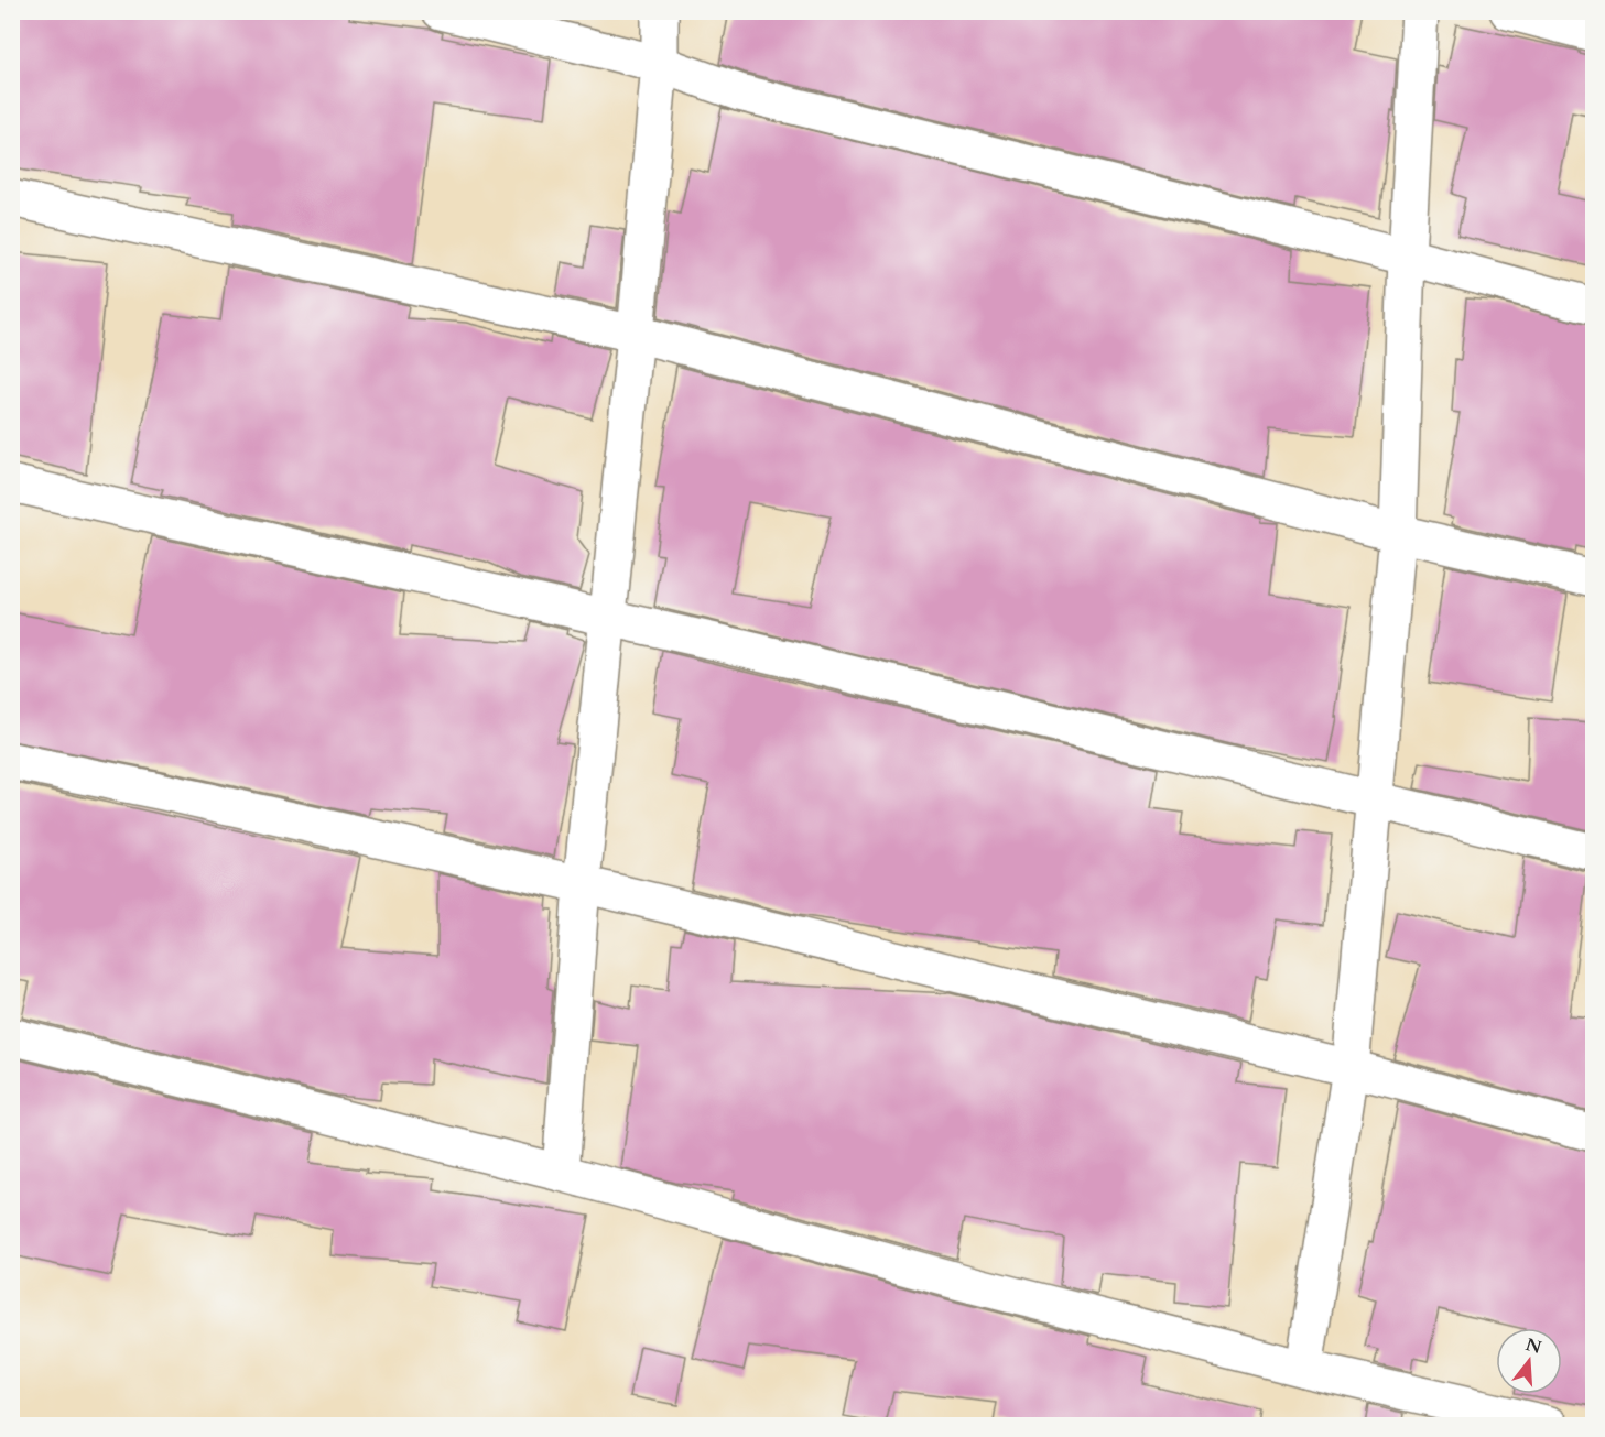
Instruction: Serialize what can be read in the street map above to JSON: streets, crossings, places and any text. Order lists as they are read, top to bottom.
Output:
{
  "north": "top"
}
